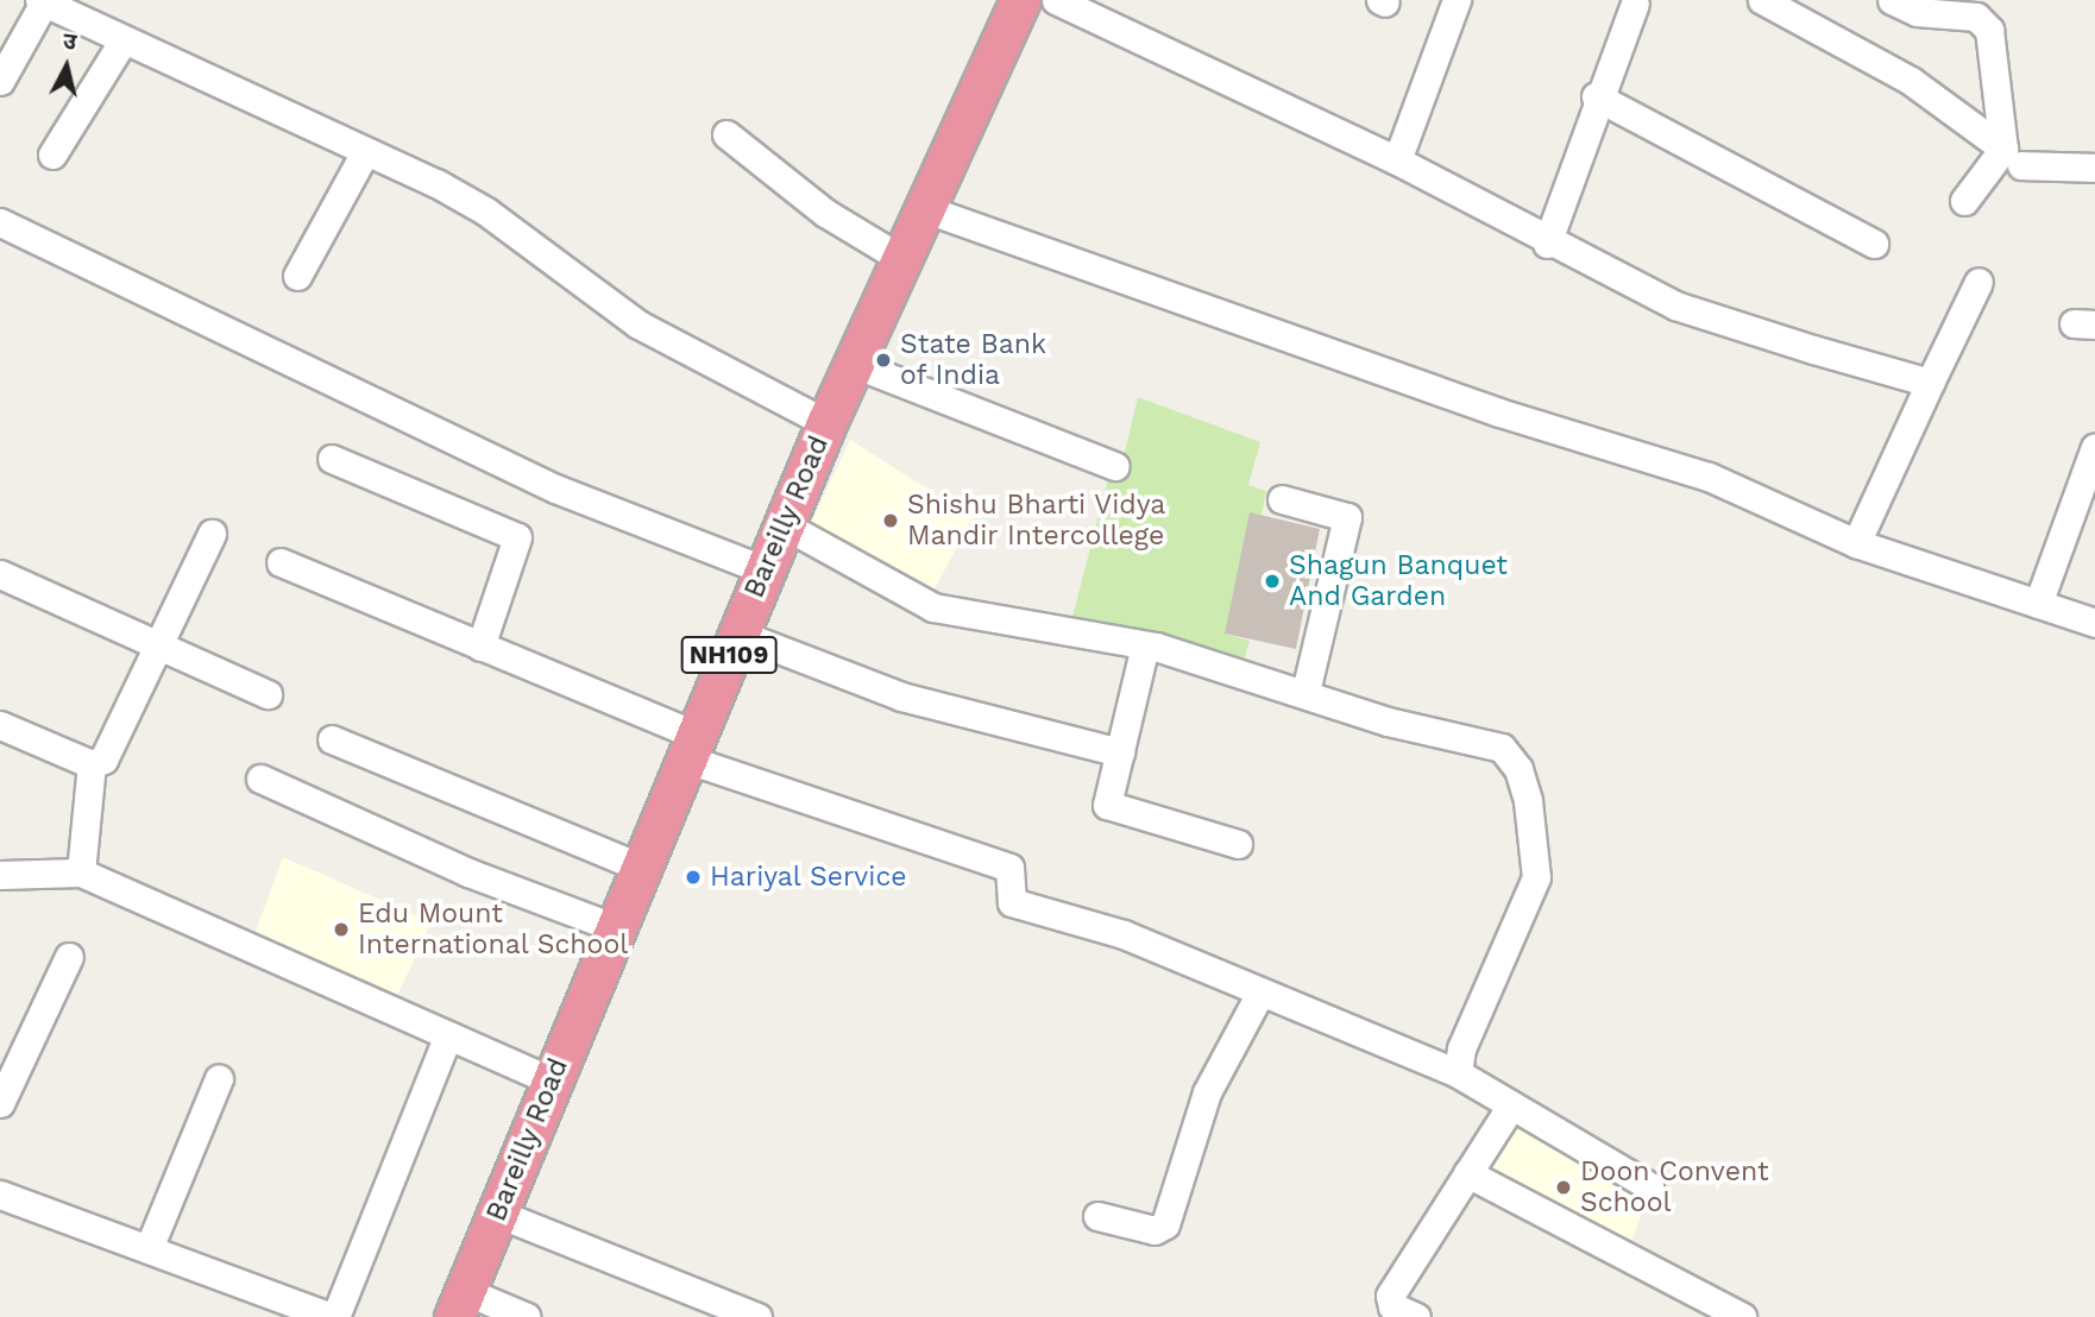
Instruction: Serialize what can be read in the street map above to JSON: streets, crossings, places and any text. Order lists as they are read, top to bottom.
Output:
{
  "streets": {
    "highway": ["Bareilly Road", "NH109"]
  },
  "places": [
    "State Bank of India",
    "Shishu Bharti Vidya Mandir Intercollege",
    "Shagun Banquet And Garden",
    "Hariyal Service",
    "Edu Mount International School",
    "Doon Convent School"
  ],
  "north": "top"
}
